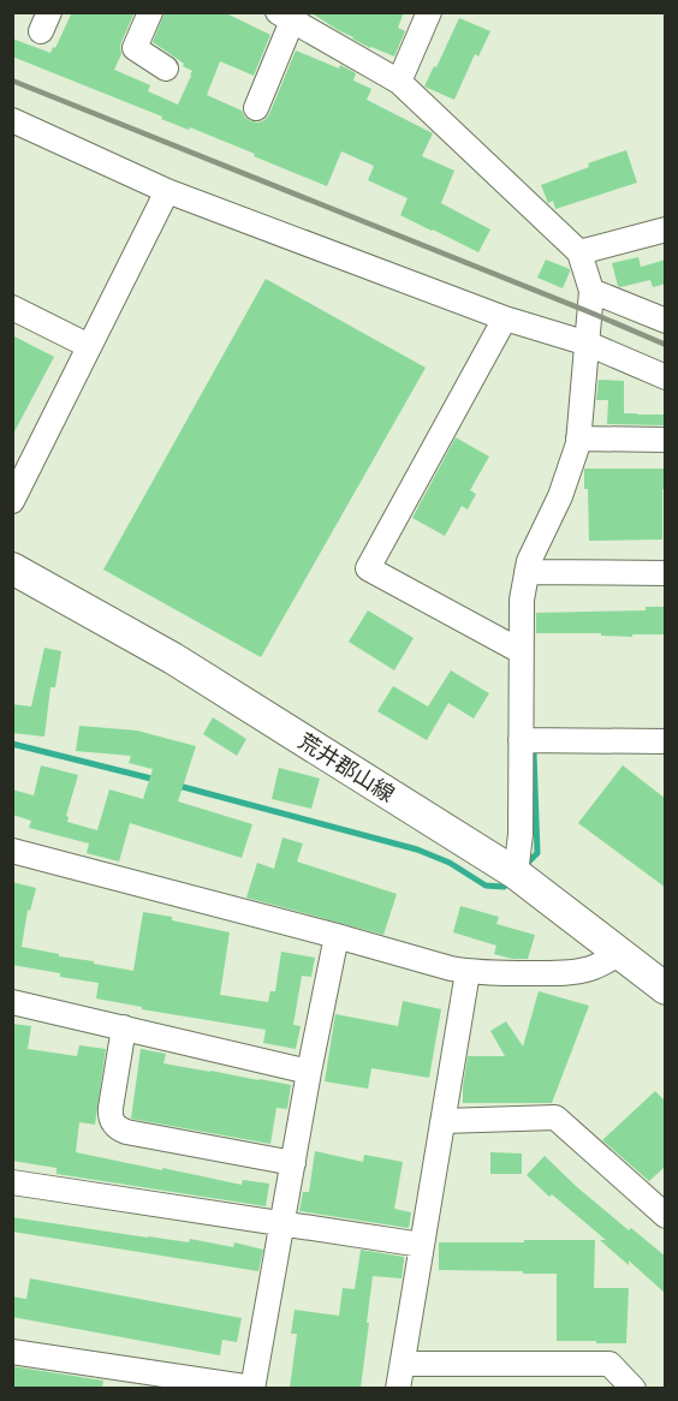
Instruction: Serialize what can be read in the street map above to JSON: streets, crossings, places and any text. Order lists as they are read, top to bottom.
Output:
{
  "streets": {
    "main road": ["荒井郡山線"]
  }
}
